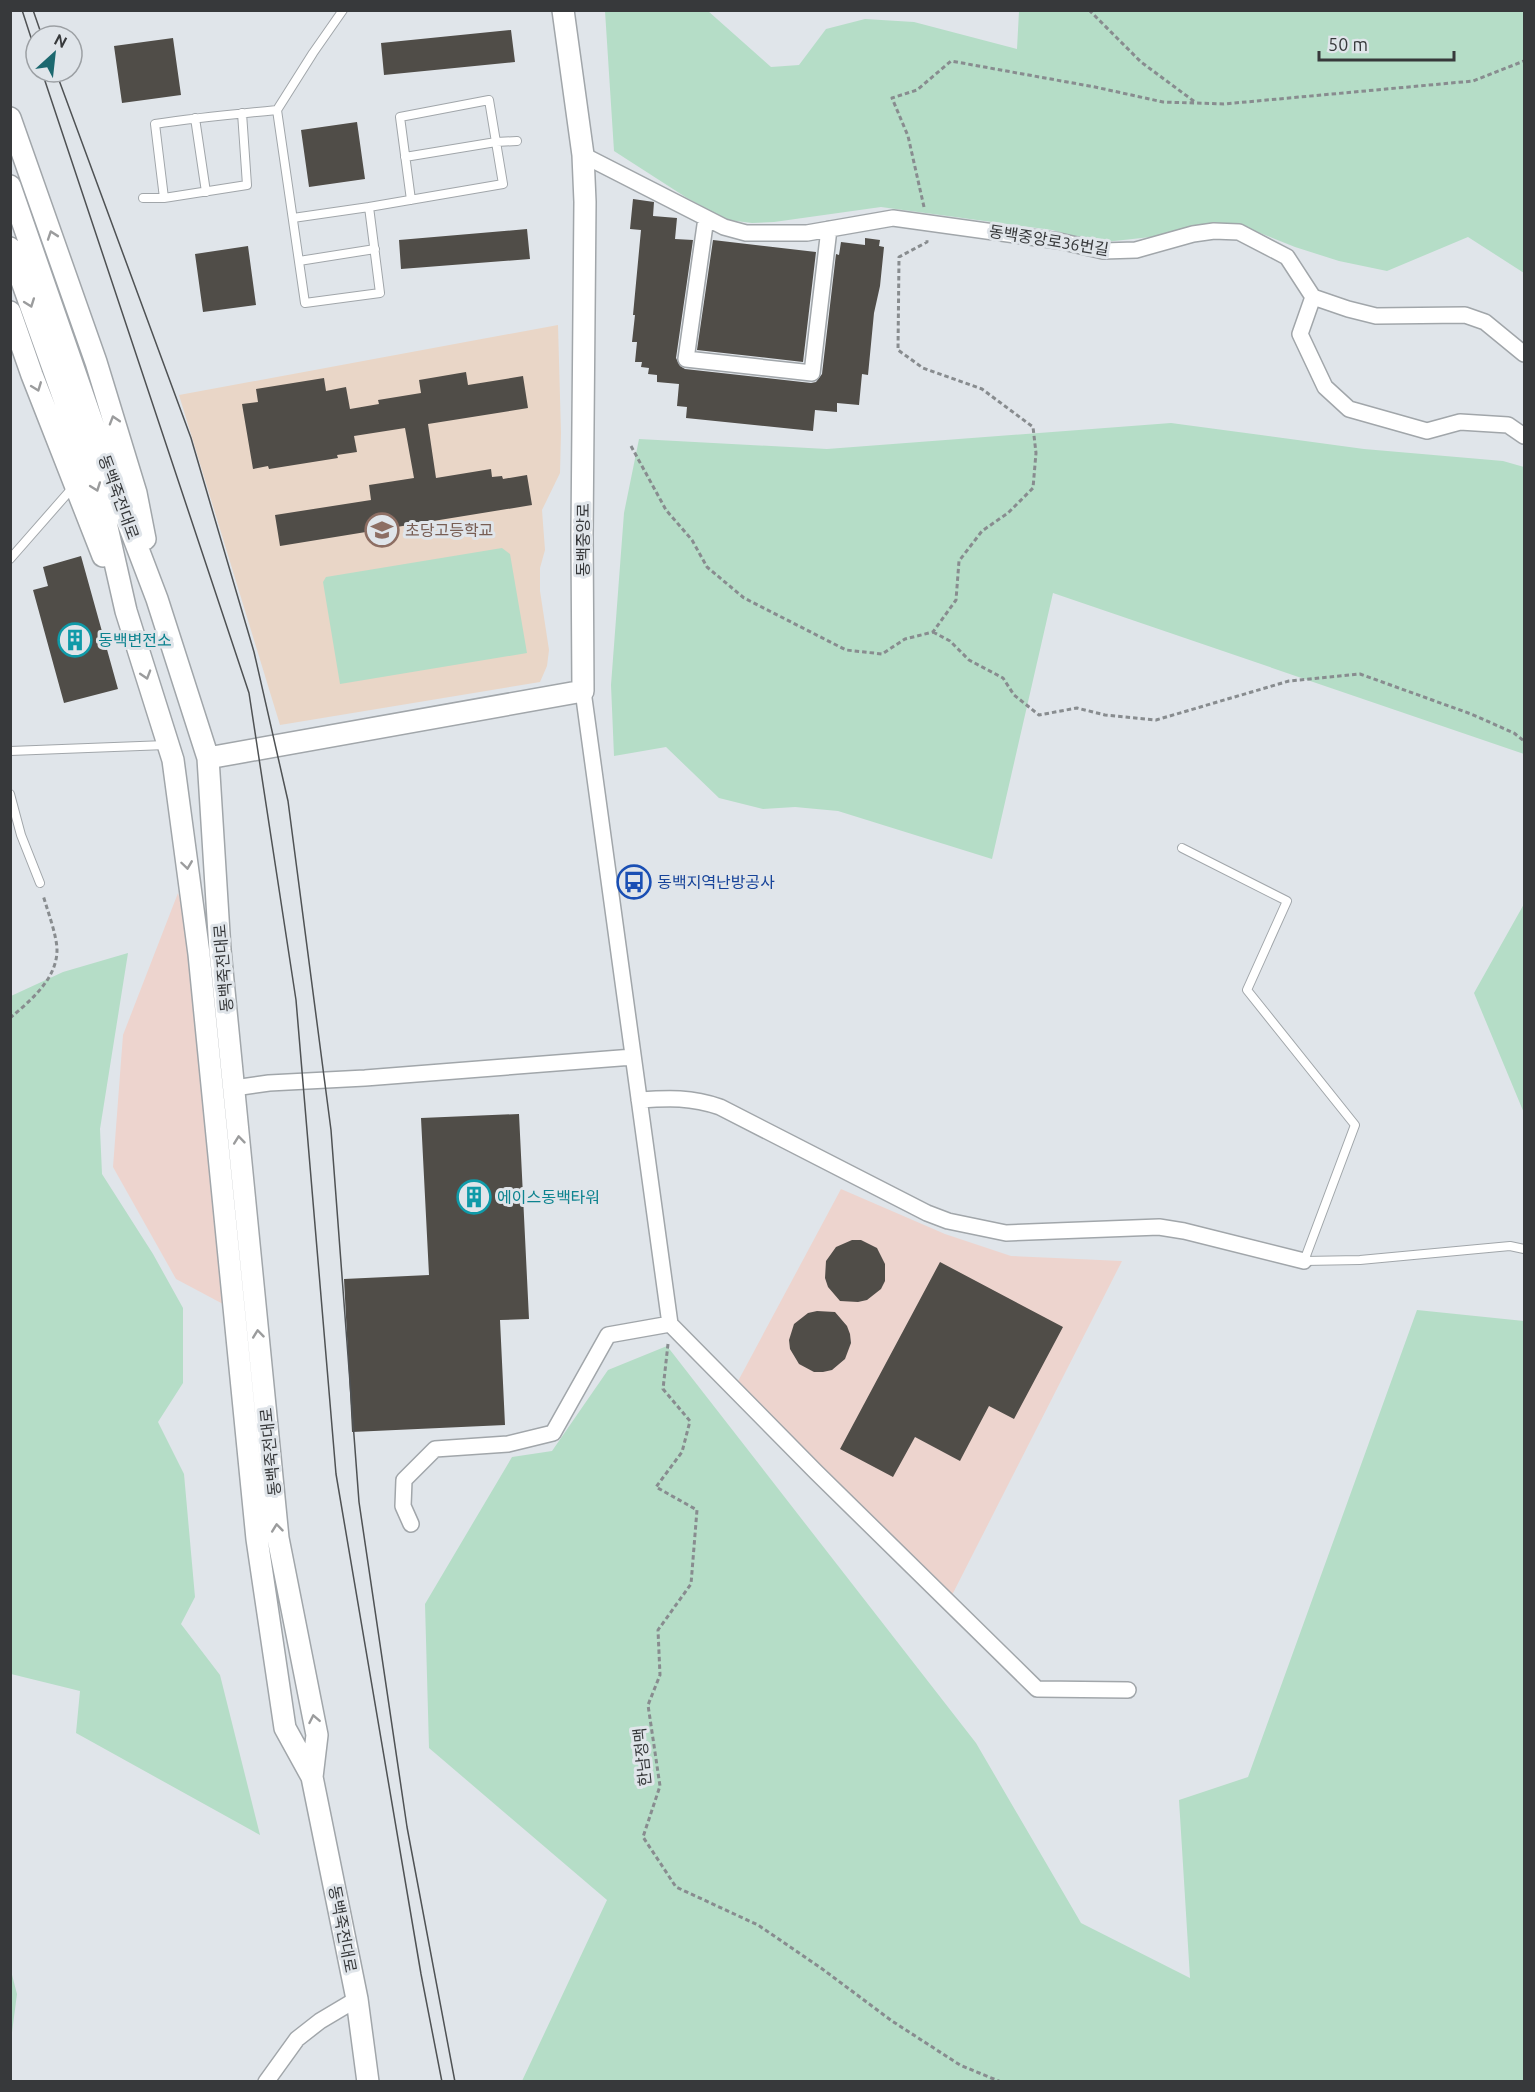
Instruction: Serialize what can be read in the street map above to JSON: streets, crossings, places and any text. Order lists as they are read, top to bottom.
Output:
{
  "streets": {
    "main road": ["동백죽전대로", "동백중앙로"],
    "street": ["동백중앙로36번길"],
    "path": ["한남정맥"]
  },
  "crossings": [
    ["동백중앙로36번길", "동백중앙로"]
  ],
  "places": {
    "school or university": ["초당고등학교"],
    "building": ["동백변전소", "에이스동백타워"],
    "bus stop": ["동백지역난방공사"]
  },
  "scale_bar": "50 m",
  "north": "top right"
}
